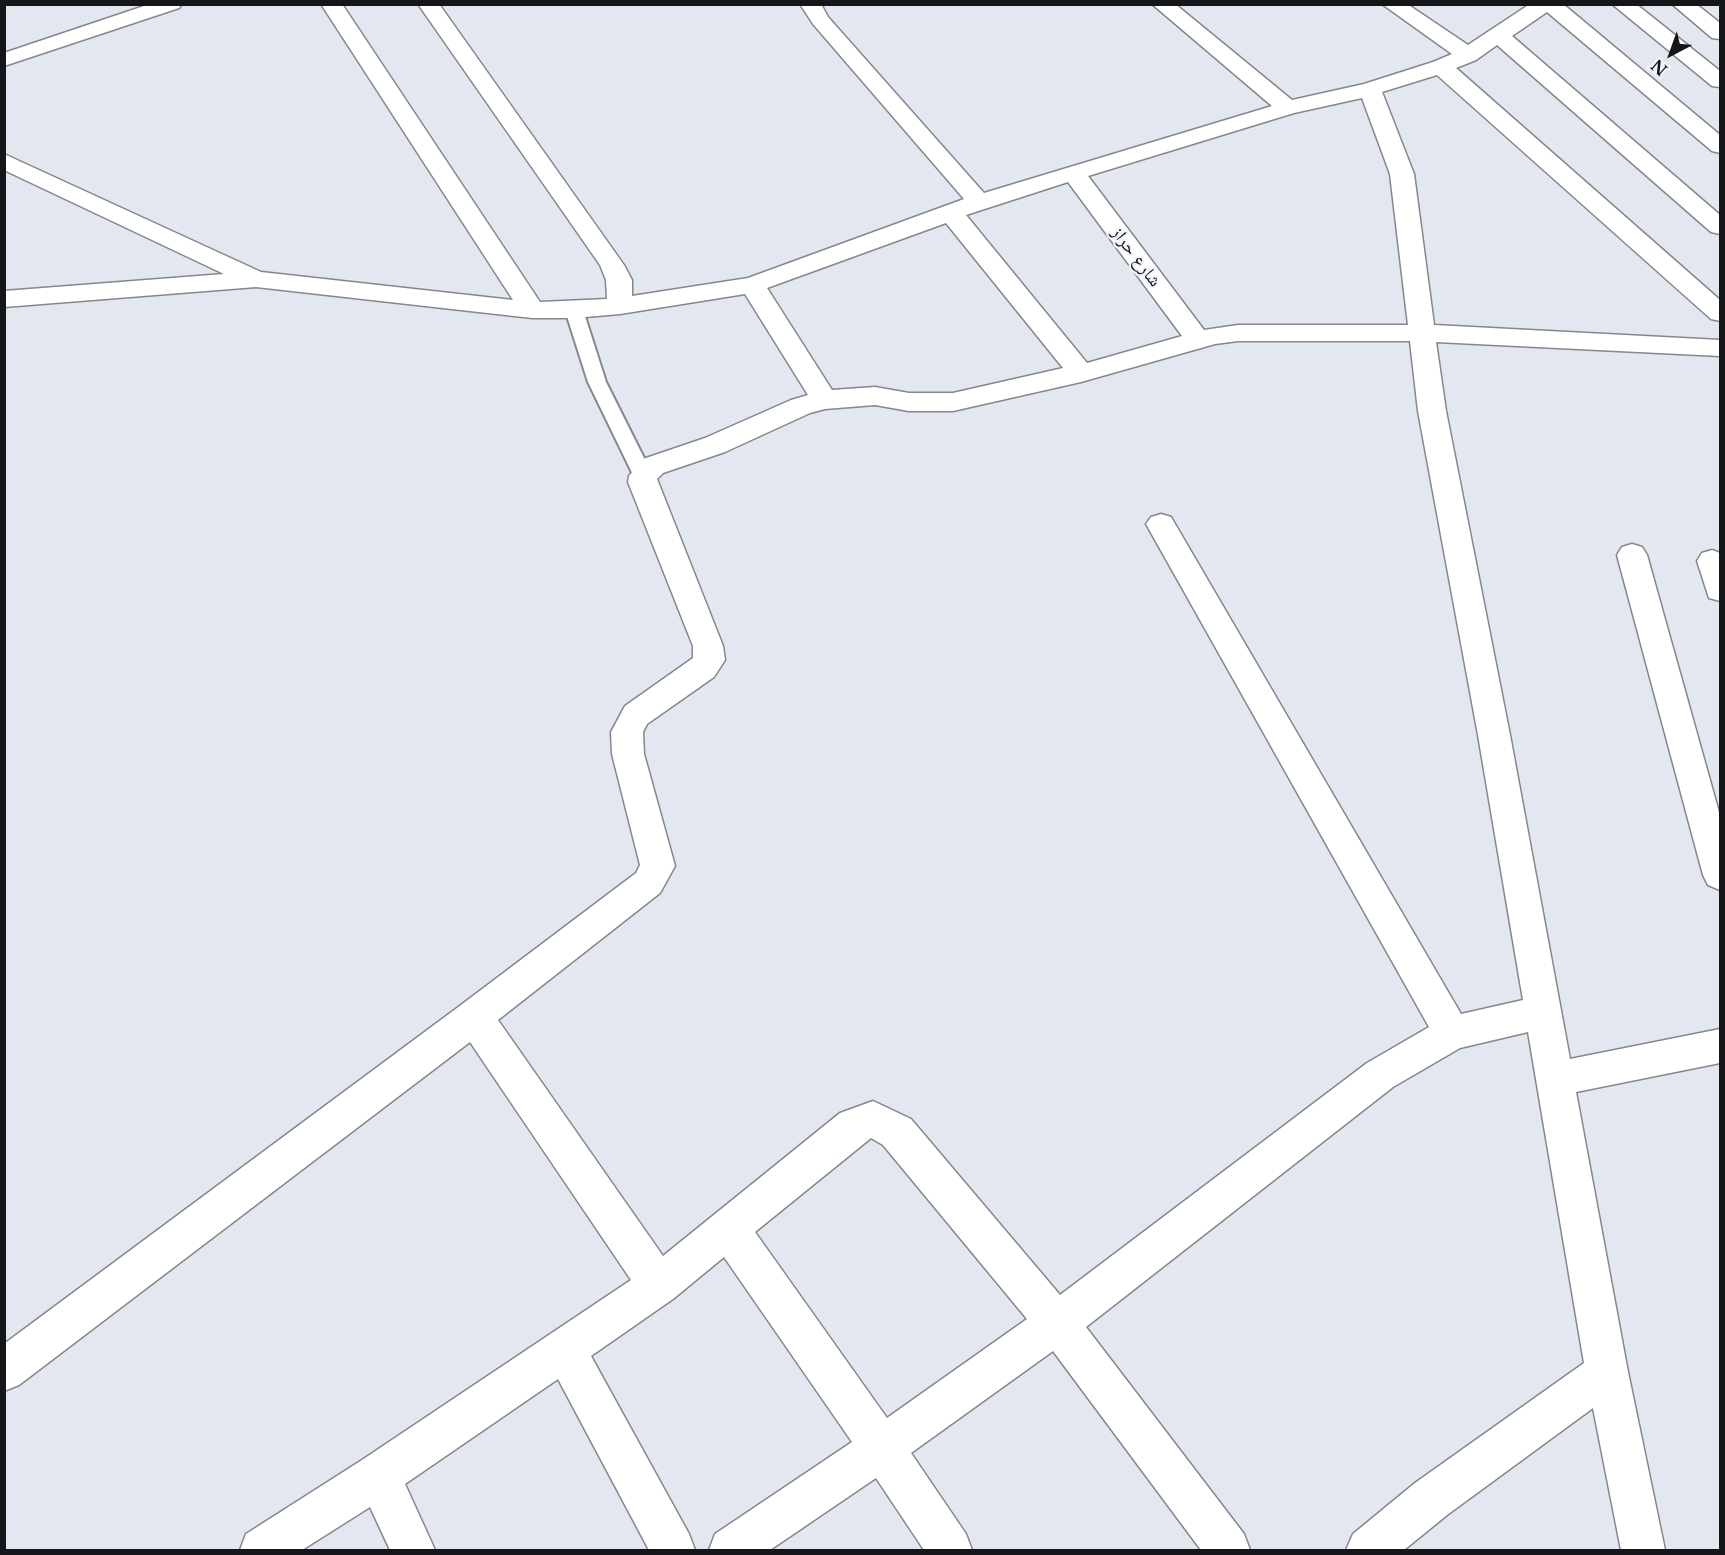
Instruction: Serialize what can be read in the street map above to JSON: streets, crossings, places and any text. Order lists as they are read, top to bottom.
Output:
{
  "streets": {
    "street": ["شارع حراز"]
  },
  "north": "bottom left"
}
